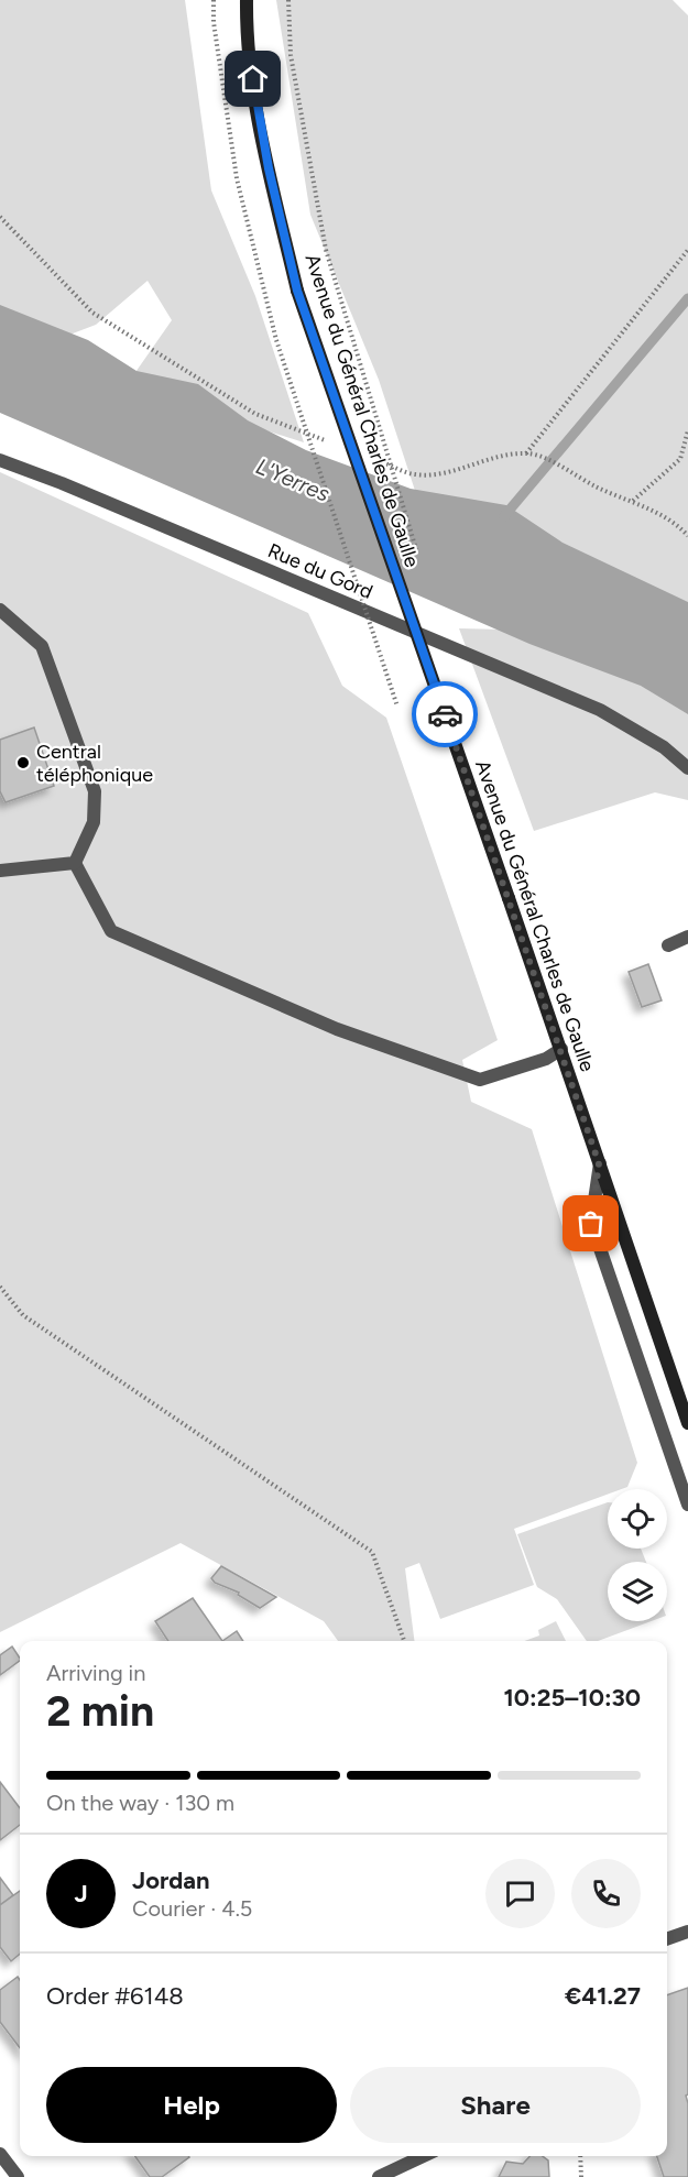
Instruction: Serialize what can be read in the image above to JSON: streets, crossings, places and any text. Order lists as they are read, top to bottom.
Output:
{
  "streets": {
    "main road": ["Avenue du Général Charles de Gaulle"],
    "street": ["Rue du Gord"]
  },
  "water": ["L'Yerres"],
  "places": ["Central téléphonique"],
  "page": {
    "heading": ["2 min", "Arriving in", "10:25–10:30"],
    "panel": [
      "Jordan",
      "Courier · 4.5",
      "Order #6148",
      "€41.27"
    ],
    "bar": "On the way · 130 m",
    "round": "J",
    "buttons": ["Help", "Share"]
  }
}
